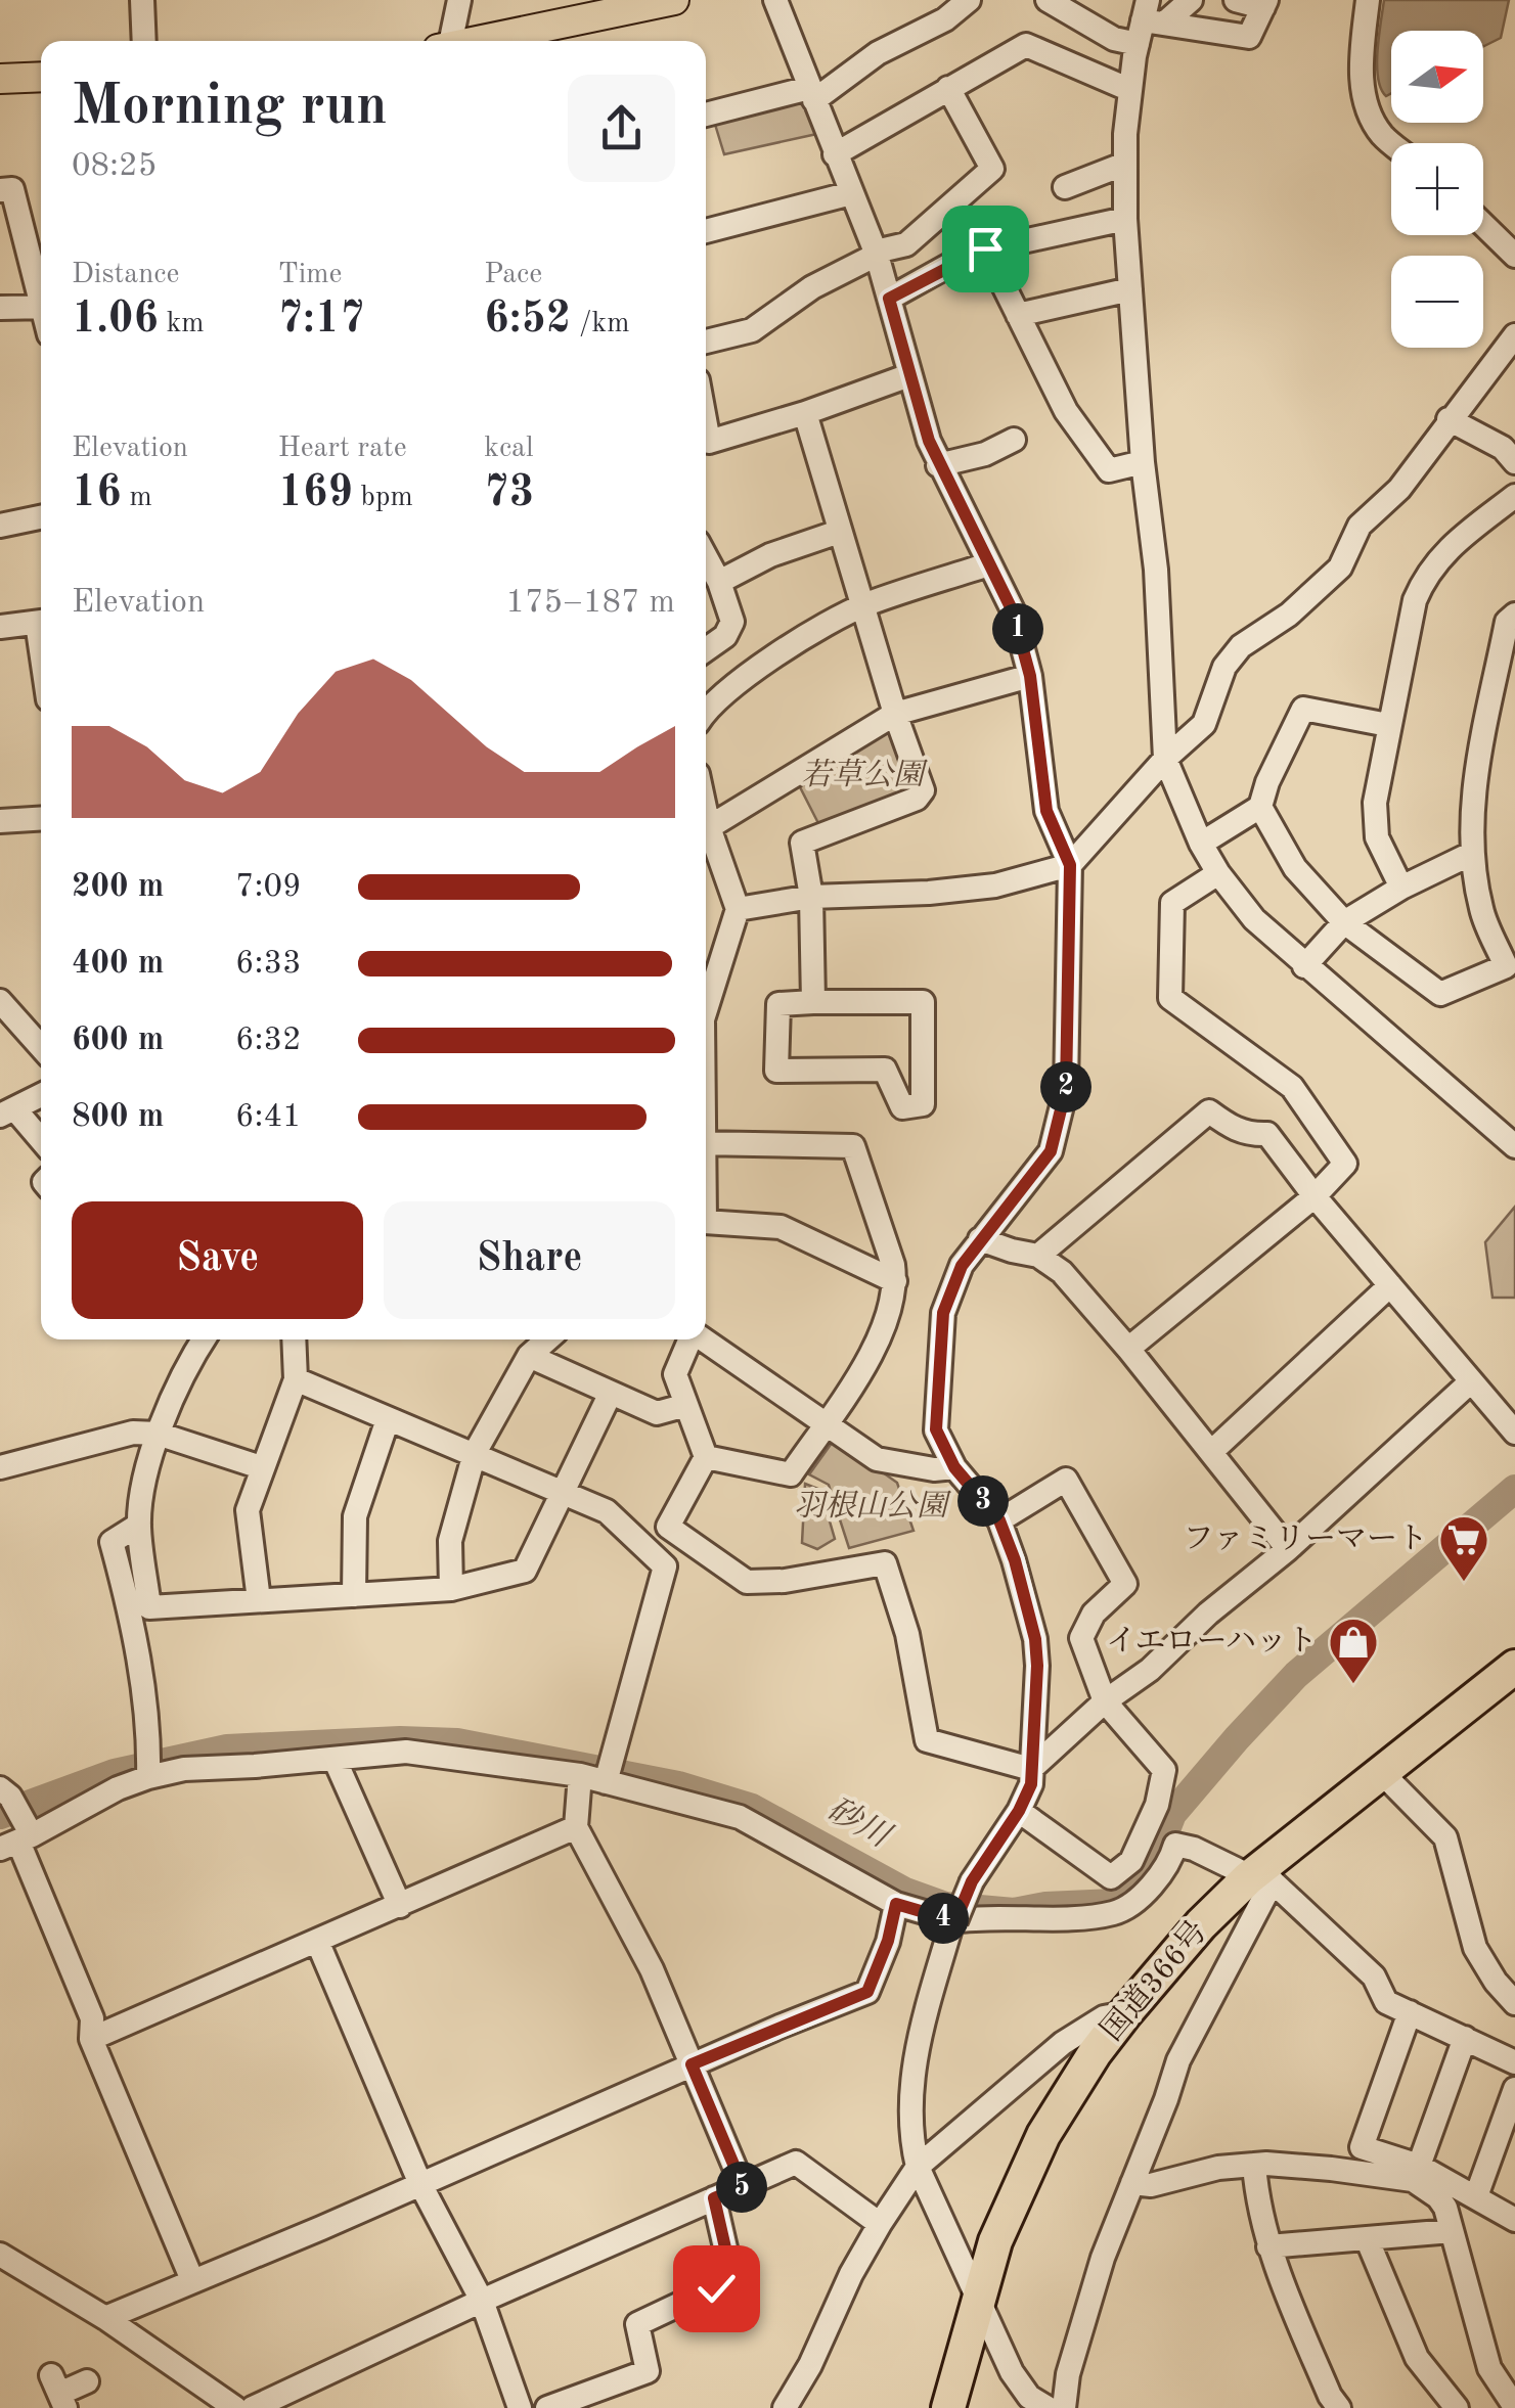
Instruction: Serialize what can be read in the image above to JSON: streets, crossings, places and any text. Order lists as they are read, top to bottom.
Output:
{
  "streets": {
    "highway": ["国道366号"]
  },
  "water": ["砂川"],
  "parks": ["若草公園", "羽根山公園"],
  "places": {
    "supermarket": ["ファミリーマート"],
    "shop": ["イエローハット"]
  },
  "north": "right",
  "page": {
    "map_buttons": ["+", "−"],
    "heading": ["Morning run", "08:25"],
    "stats": [
      ["Distance", "1.06 km"],
      ["Time", "7:17"],
      ["Pace", "6:52 /km"],
      ["Elevation", "16 m"],
      ["Heart rate", "169 bpm"],
      ["kcal", "73"]
    ],
    "chart": ["Elevation", "175–187 m"],
    "pins": [
      "1",
      "2",
      "3",
      "4",
      "5"
    ],
    "list": [
      {
        "name": "200 m",
        "note": "7:09"
      },
      {
        "name": "400 m",
        "note": "6:33"
      },
      {
        "name": "600 m",
        "note": "6:32"
      },
      {
        "name": "800 m",
        "note": "6:41"
      }
    ],
    "buttons": ["Save", "Share"]
  }
}
